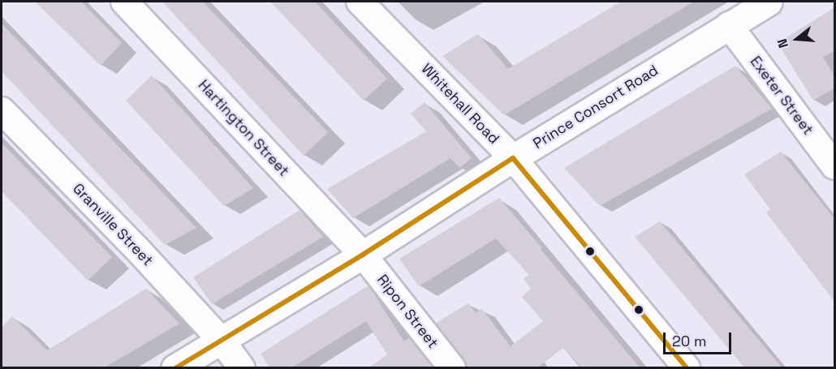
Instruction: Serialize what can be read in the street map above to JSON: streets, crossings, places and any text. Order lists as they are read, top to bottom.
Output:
{
  "streets": {
    "street": [
      "Exeter Street",
      "Whitehall Road",
      "Prince Consort Road",
      "Hartington Street",
      "Granville Street",
      "Ripon Street"
    ]
  },
  "crossings": [
    ["Exeter Street", "Prince Consort Road"],
    ["Whitehall Road", "Prince Consort Road"],
    ["Prince Consort Road", "Hartington Street"],
    ["Prince Consort Road", "Granville Street"],
    ["Prince Consort Road", "Ripon Street"],
    ["Hartington Street", "Ripon Street"]
  ],
  "scale_bar": "20 m",
  "north": "left"
}
